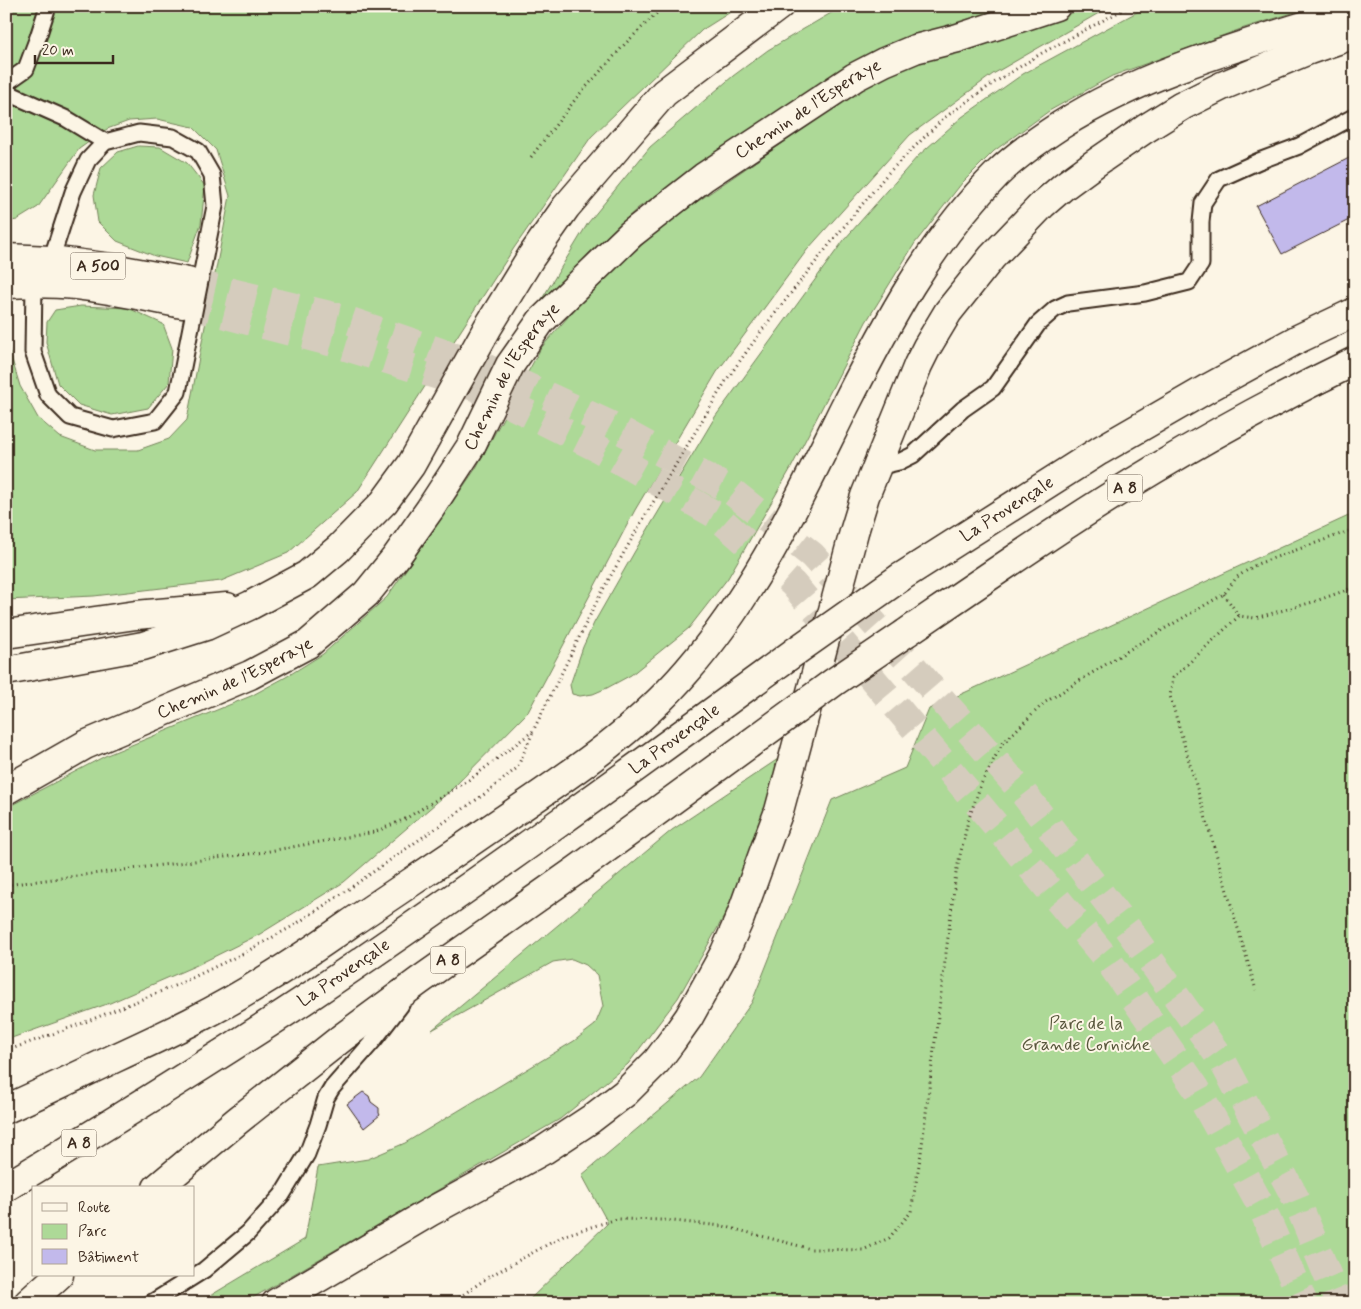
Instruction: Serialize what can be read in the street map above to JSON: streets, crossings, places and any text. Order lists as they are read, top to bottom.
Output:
{
  "streets": {
    "main road": [
      "Chemin de l'Esperaye",
      "A 500",
      "A 8",
      "La Provençale"
    ]
  },
  "parks": ["Parc de la Grande Corniche"],
  "legend": ["Route", "Parc", "Bâtiment"],
  "scale_bar": "20 m"
}
